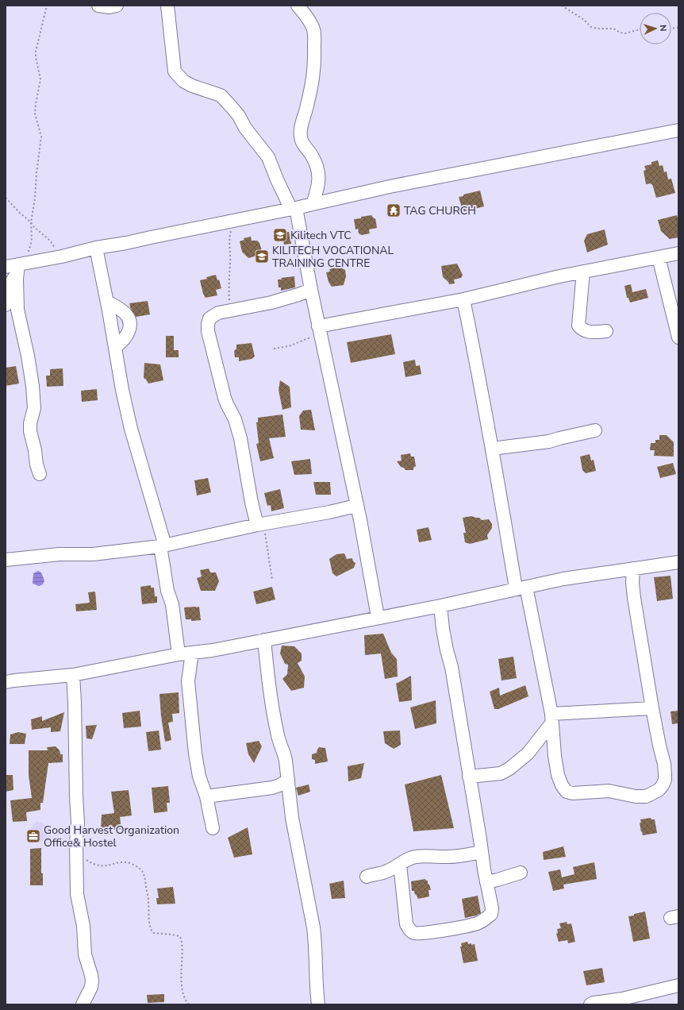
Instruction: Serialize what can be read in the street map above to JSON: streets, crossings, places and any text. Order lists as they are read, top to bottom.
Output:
{
  "places": {
    "temple": ["TAG CHURCH"],
    "school or university": ["Kilitech VTC", "KILITECH VOCATIONAL TRAINING CENTRE"],
    "office": ["Good Harvest Organization Office& Hostel"]
  },
  "north": "right"
}
